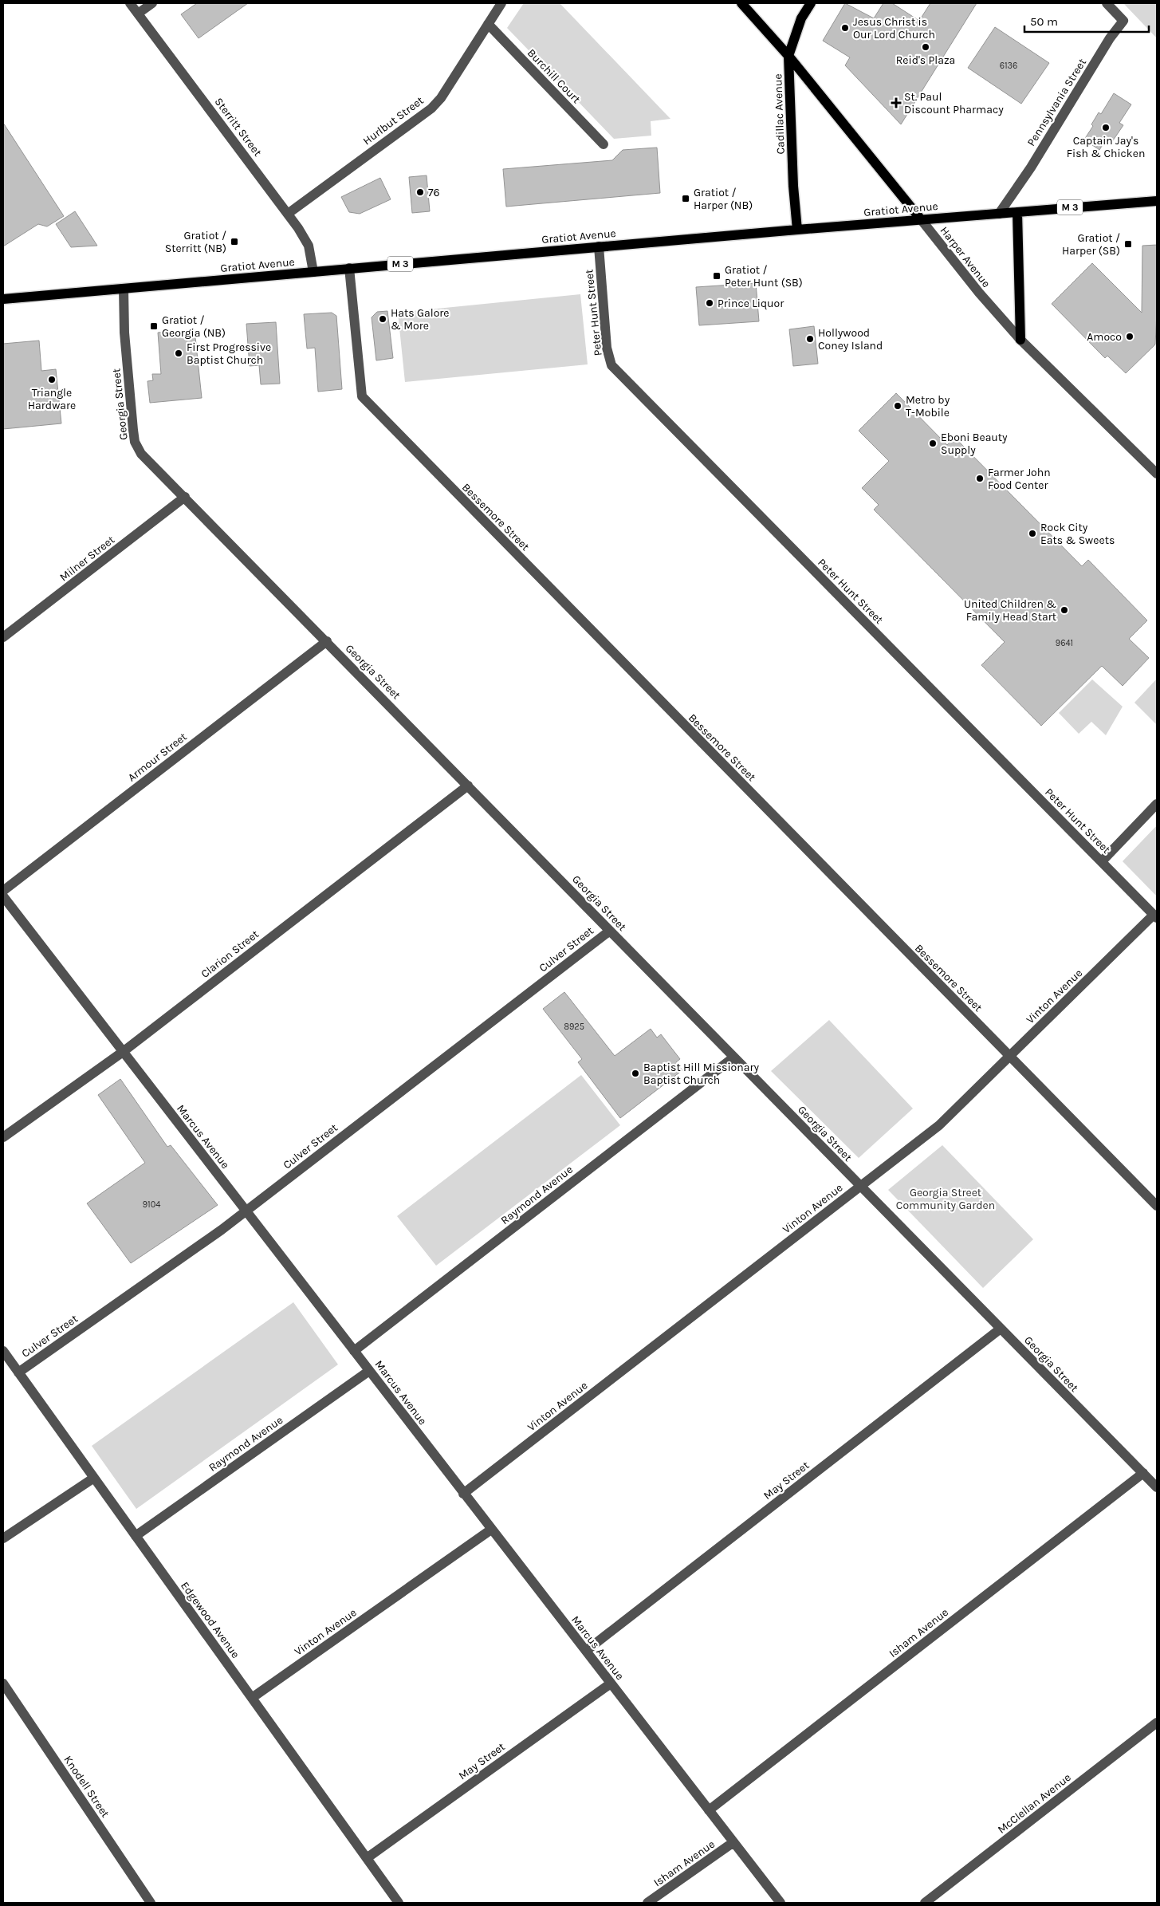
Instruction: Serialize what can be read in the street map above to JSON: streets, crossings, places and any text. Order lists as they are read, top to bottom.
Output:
{
  "streets": {
    "main road": [
      "Cadillac Avenue",
      "M 3",
      "Gratiot Avenue",
      "Harper Avenue"
    ],
    "street": [
      "Burchill Court",
      "Pennsylvania Street",
      "Hurlbut Street",
      "Sterritt Street",
      "Peter Hunt Street",
      "Georgia Street",
      "Bessemore Street",
      "Milner Street",
      "Armour Street",
      "Culver Street",
      "Clarion Street",
      "Vinton Avenue",
      "Marcus Avenue",
      "Raymond Avenue",
      "May Street",
      "Edgewood Avenue",
      "Isham Avenue",
      "Knodell Street",
      "McClellan Avenue"
    ]
  },
  "crossings": [
    ["Burchill Court", "Hurlbut Street"],
    ["Pennsylvania Street", "Gratiot Avenue"],
    ["Cadillac Avenue", "Gratiot Avenue"],
    ["Cadillac Avenue", "Harper Avenue"],
    ["Hurlbut Street", "Sterritt Street"],
    ["Sterritt Street", "Gratiot Avenue"],
    ["Gratiot Avenue", "Harper Avenue"],
    ["Gratiot Avenue", "Peter Hunt Street"],
    ["Gratiot Avenue", "Georgia Street"],
    ["Gratiot Avenue", "Bessemore Street"],
    ["Peter Hunt Street", "Vinton Avenue"],
    ["Georgia Street", "Milner Street"],
    ["Georgia Street", "Armour Street"],
    ["Georgia Street", "Culver Street"],
    ["Georgia Street", "Clarion Street"],
    ["Georgia Street", "Vinton Avenue"],
    ["Georgia Street", "Raymond Avenue"],
    ["Georgia Street", "May Street"],
    ["Georgia Street", "Isham Avenue"],
    ["Bessemore Street", "Vinton Avenue"],
    ["Culver Street", "Marcus Avenue"],
    ["Culver Street", "Edgewood Avenue"],
    ["Clarion Street", "Marcus Avenue"],
    ["Vinton Avenue", "Marcus Avenue"],
    ["Vinton Avenue", "Edgewood Avenue"],
    ["Marcus Avenue", "Raymond Avenue"],
    ["Marcus Avenue", "May Street"],
    ["Marcus Avenue", "Isham Avenue"],
    ["Raymond Avenue", "Edgewood Avenue"],
    ["May Street", "Edgewood Avenue"]
  ],
  "parks": ["Georgia Street Community Garden"],
  "places": {
    "other": [
      "Jesus Christ is Our Lord Church",
      "Reid's Plaza",
      "Captain Jay's Fish & Chicken",
      "76",
      "Prince Liquor",
      "Hats Galore & More",
      "Amoco",
      "Hollywood Coney Island",
      "First Progressive Baptist Church",
      "Triangle Hardware",
      "Metro by T-Mobile",
      "Eboni Beauty Supply",
      "Farmer John Food Center",
      "Rock City Eats & Sweets",
      "United Children & Family Head Start",
      "Baptist Hill Missionary Baptist Church"
    ],
    "health": ["St. Paul Discount Pharmacy"],
    "transit": [
      "Gratiot / Harper (NB)",
      "Gratiot / Sterritt (NB)",
      "Gratiot / Harper (SB)",
      "Gratiot / Peter Hunt (SB)",
      "Gratiot / Georgia (NB)"
    ]
  },
  "house_numbers": [
    "6136",
    "9641",
    "8925",
    "9104"
  ],
  "scale_bar": "50 m"
}
